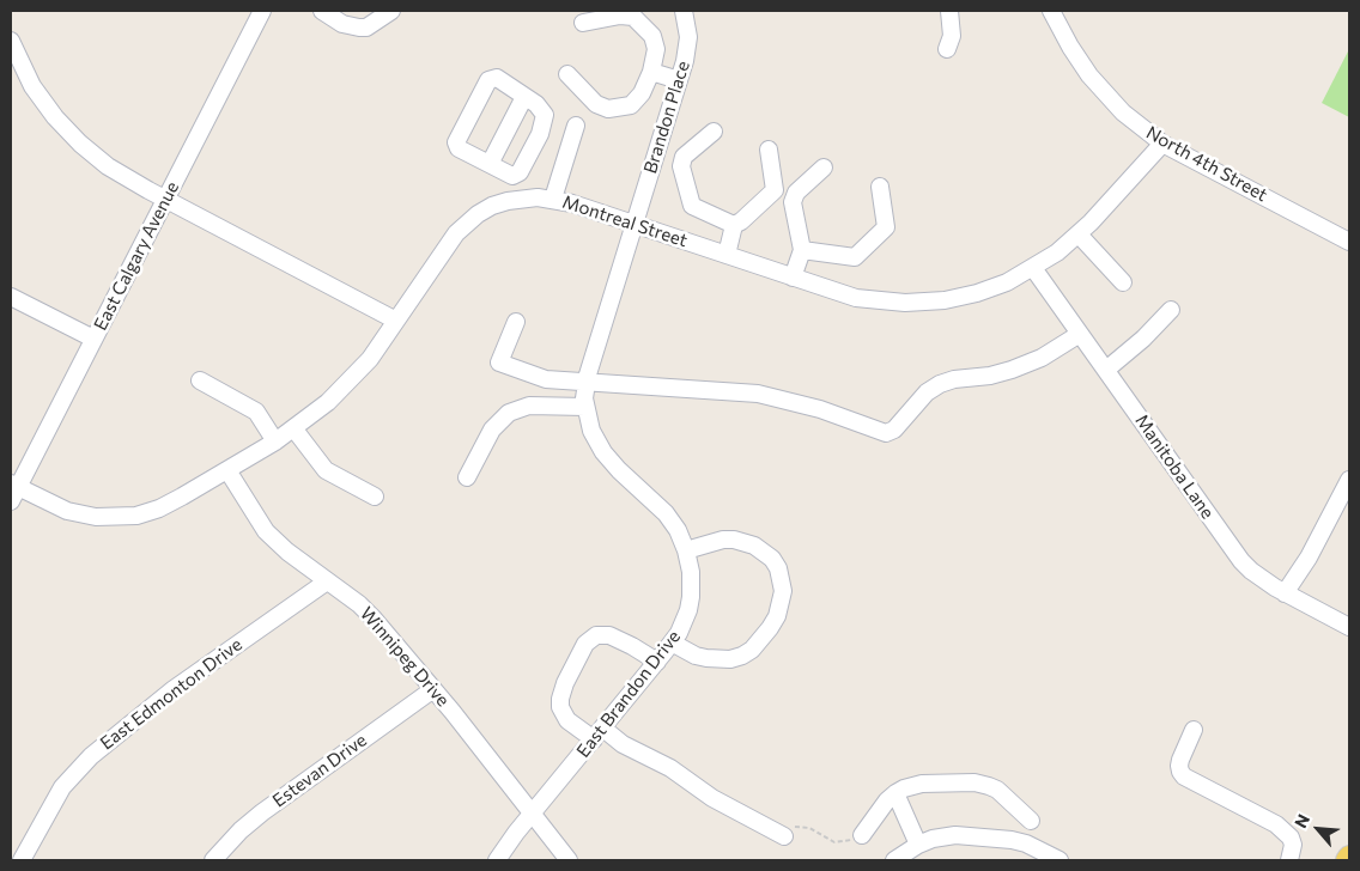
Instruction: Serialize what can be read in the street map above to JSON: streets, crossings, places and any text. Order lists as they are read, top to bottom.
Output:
{
  "streets": {
    "street": [
      "Brandon Place",
      "North 4th Street",
      "Montreal Street",
      "East Calgary Avenue",
      "Manitoba Lane",
      "Winnipeg Drive",
      "East Edmonton Drive",
      "East Brandon Drive",
      "Estevan Drive"
    ]
  },
  "crossings": [
    ["Brandon Place", "Montreal Street"],
    ["Brandon Place", "East Brandon Drive"],
    ["North 4th Street", "Montreal Street"],
    ["Montreal Street", "East Calgary Avenue"],
    ["Montreal Street", "Manitoba Lane"],
    ["Montreal Street", "Winnipeg Drive"],
    ["Montreal Street", "East Brandon Drive"],
    ["Winnipeg Drive", "East Edmonton Drive"],
    ["Winnipeg Drive", "East Brandon Drive"],
    ["Winnipeg Drive", "Estevan Drive"]
  ],
  "north": "top left"
}
